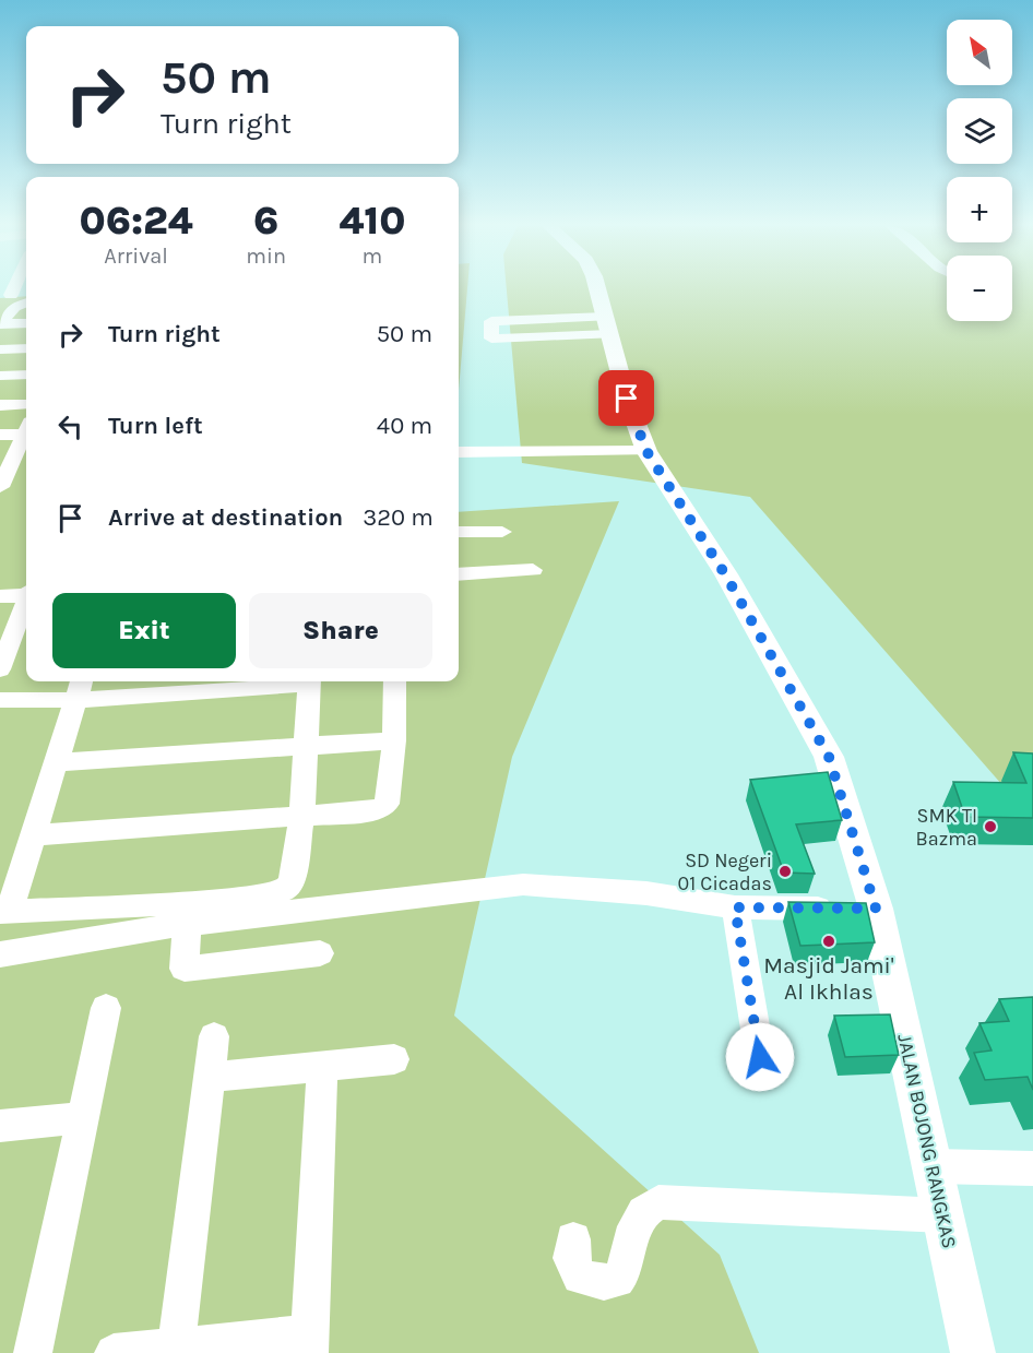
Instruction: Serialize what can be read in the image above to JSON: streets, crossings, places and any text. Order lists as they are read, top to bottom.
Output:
{
  "streets": {
    "main road": ["JALAN BOJONG RANGKAS"]
  },
  "places": ["SMK TI Bazma", "SD Negeri 01 Cicadas", "Masjid Jami' Al Ikhlas"],
  "north": "top left",
  "page": {
    "map_buttons": ["+", "−"],
    "turn": ["50 m", "Turn right"],
    "eta": [
      "06:24",
      "Arrival",
      "6",
      "min",
      "410",
      "m"
    ],
    "list": [
      {
        "name": "Turn right",
        "value": "50 m"
      },
      {
        "name": "Turn left",
        "value": "40 m"
      },
      {
        "name": "Arrive at destination",
        "value": "320 m"
      }
    ],
    "buttons": ["Exit", "Share"]
  }
}
